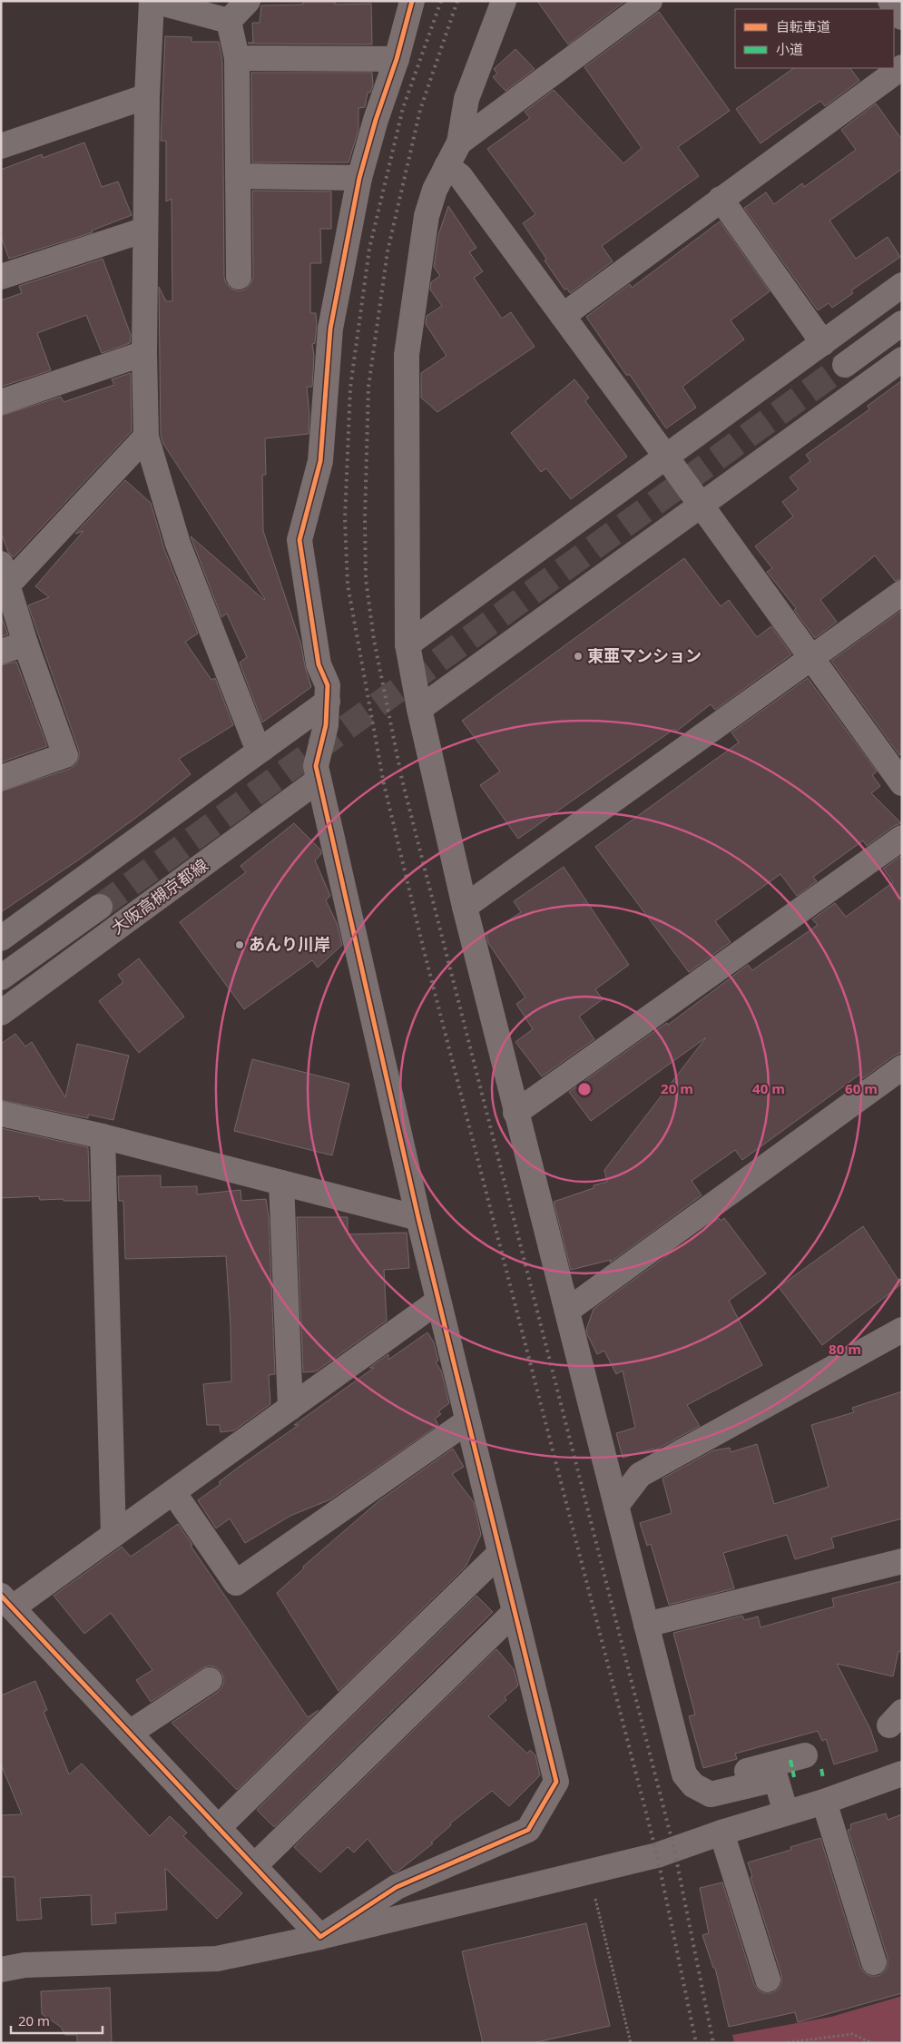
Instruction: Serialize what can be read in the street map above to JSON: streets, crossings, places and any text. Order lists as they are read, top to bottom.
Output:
{
  "streets": {
    "street": ["大阪高槻京都線"]
  },
  "places": ["東亜マンション", "あんり川岸"],
  "legend": ["自転車道", "小道"],
  "scale_bar": "20 m",
  "rings": [
    "20 m",
    "40 m",
    "60 m",
    "80 m"
  ]
}
